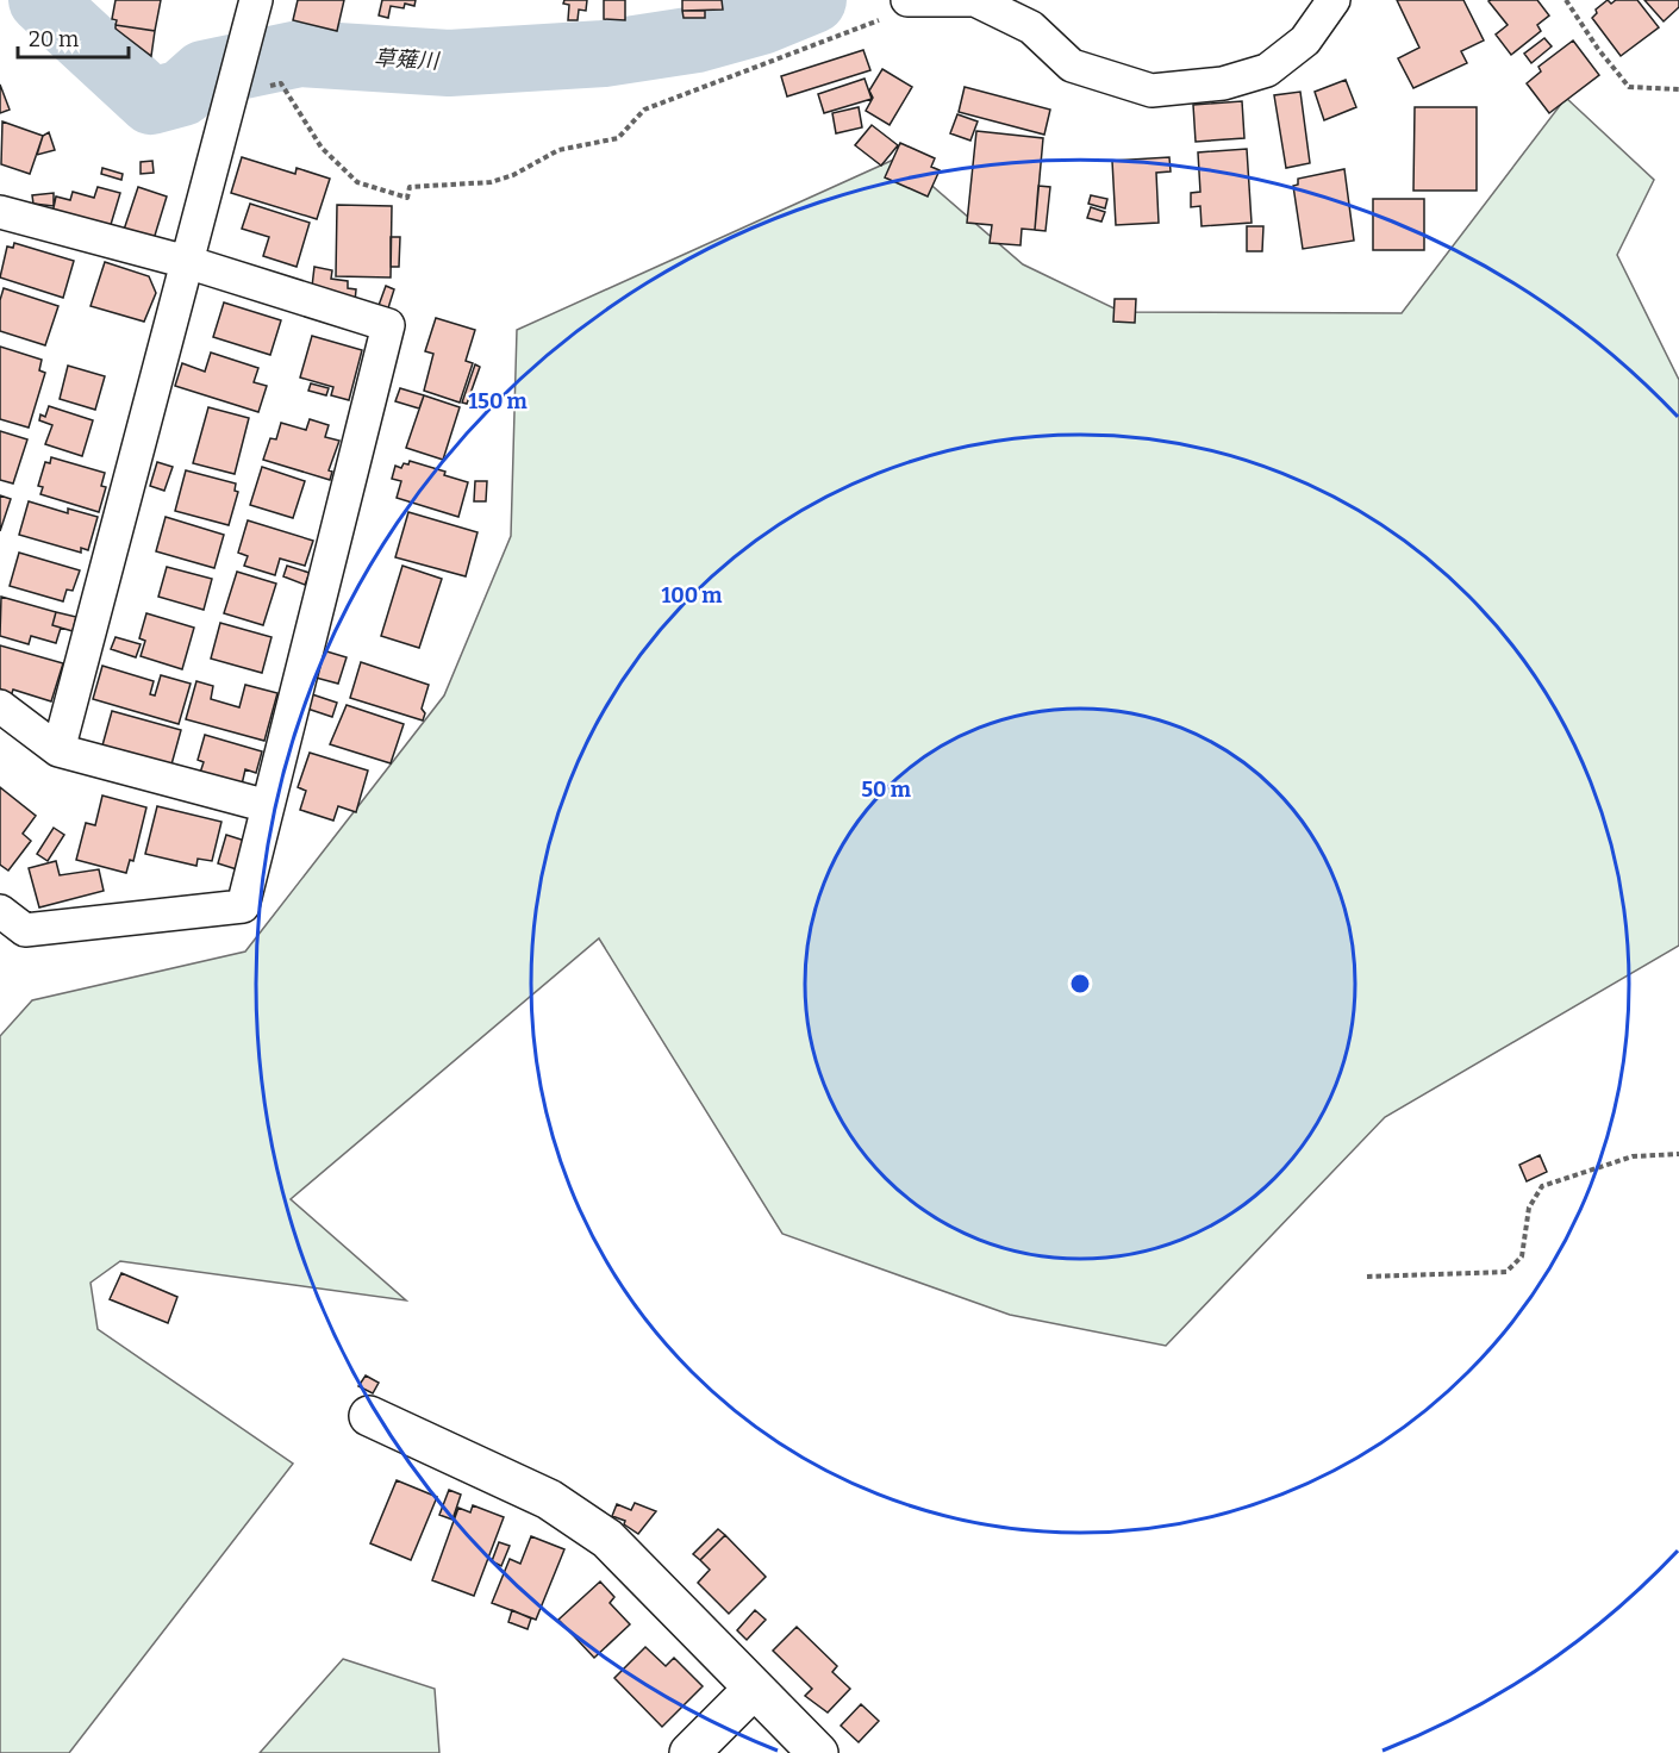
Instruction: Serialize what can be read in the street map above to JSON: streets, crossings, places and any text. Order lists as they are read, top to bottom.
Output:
{
  "water": ["草薙川"],
  "scale_bar": "20 m",
  "rings": ["150 m", "100 m", "50 m"]
}
